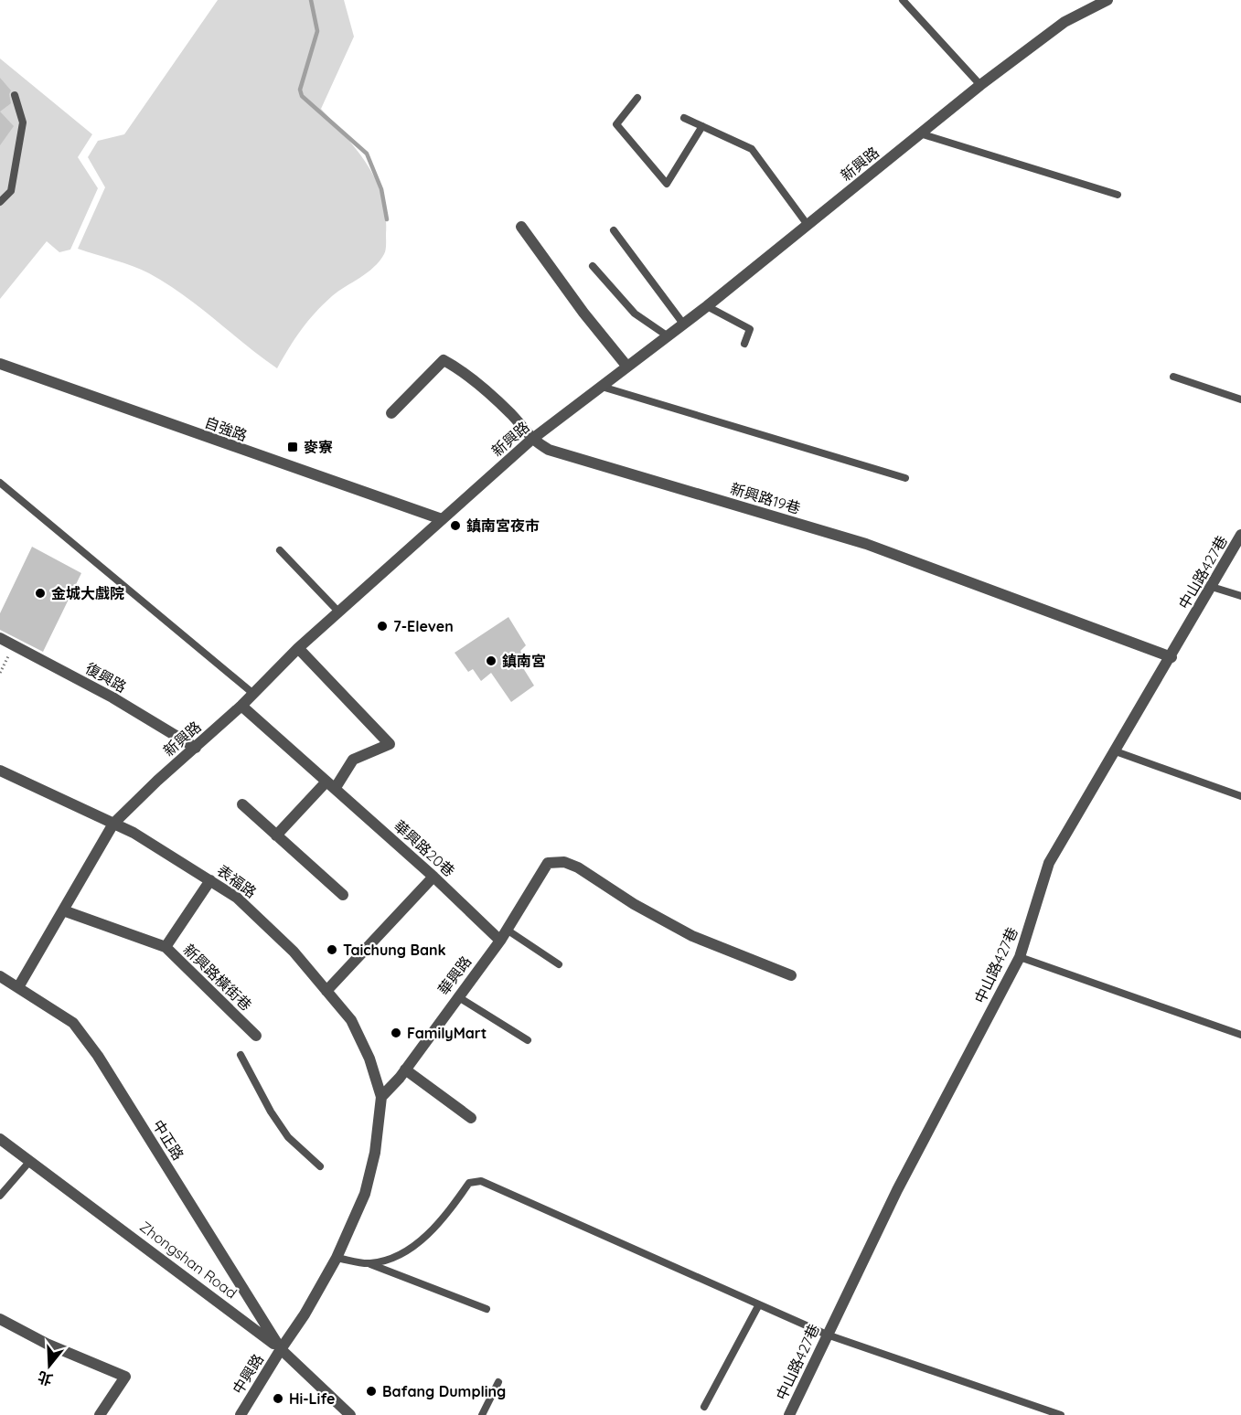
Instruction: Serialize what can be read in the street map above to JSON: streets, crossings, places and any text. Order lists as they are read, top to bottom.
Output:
{
  "streets": {
    "street": [
      "新興路",
      "自強路",
      "新興路19巷",
      "中山路427巷",
      "復興路",
      "華興路20巷",
      "表福路",
      "華興路",
      "新興路橫街巷",
      "中正路",
      "Zhongshan Road",
      "中興路"
    ]
  },
  "crossings": [
    ["新興路", "自強路"],
    ["新興路", "新興路19巷"],
    ["新興路", "復興路"],
    ["新興路", "華興路20巷"],
    ["新興路", "表福路"],
    ["新興路", "新興路橫街巷"],
    ["新興路", "中正路"],
    ["新興路19巷", "中山路427巷"],
    ["華興路20巷", "華興路"],
    ["表福路", "華興路"],
    ["中正路", "Zhongshan Road"],
    ["中正路", "中興路"],
    ["Zhongshan Road", "中興路"]
  ],
  "places": {
    "transit": ["麥寮"],
    "other": [
      "鎮南宮夜市",
      "金城大戲院",
      "7-Eleven",
      "鎮南宮",
      "Taichung Bank",
      "FamilyMart",
      "Bafang Dumpling",
      "Hi-Life"
    ]
  },
  "north": "bottom"
}
